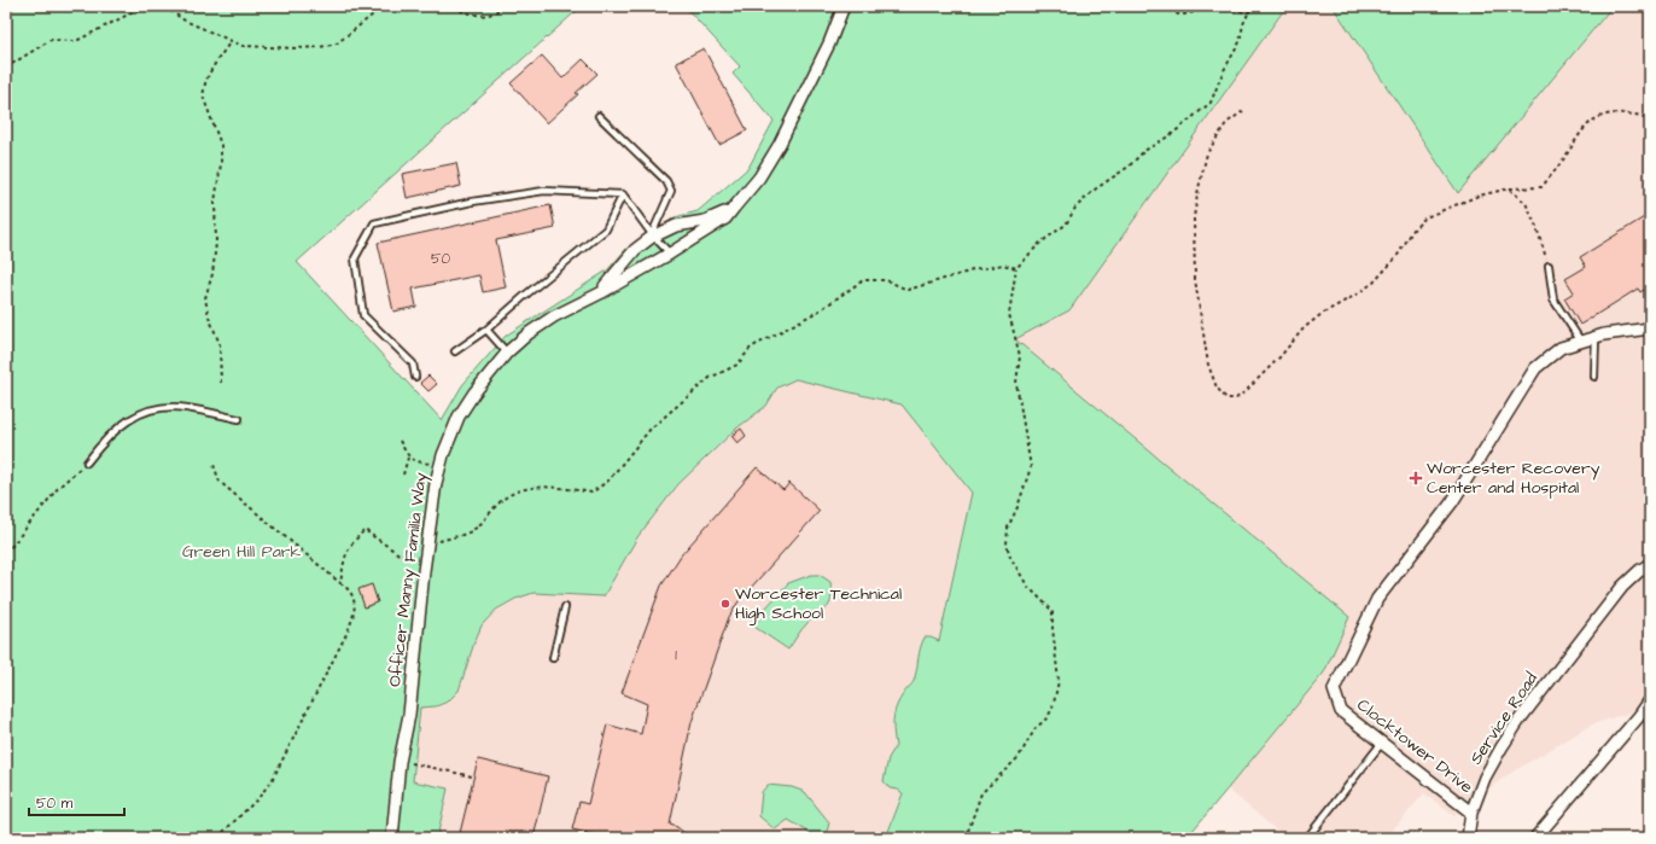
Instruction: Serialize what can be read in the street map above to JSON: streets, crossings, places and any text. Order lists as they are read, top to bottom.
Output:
{
  "streets": {
    "street": ["Officer Manny Familia Way", "Service Road", "Clocktower Drive"]
  },
  "crossings": [
    ["Service Road", "Clocktower Drive"]
  ],
  "parks": ["Green Hill Park"],
  "places": {
    "health": ["Worcester Recovery Center and Hospital"],
    "other": ["Worcester Technical High School"]
  },
  "house_numbers": ["50", "1"],
  "scale_bar": "50 m"
}
